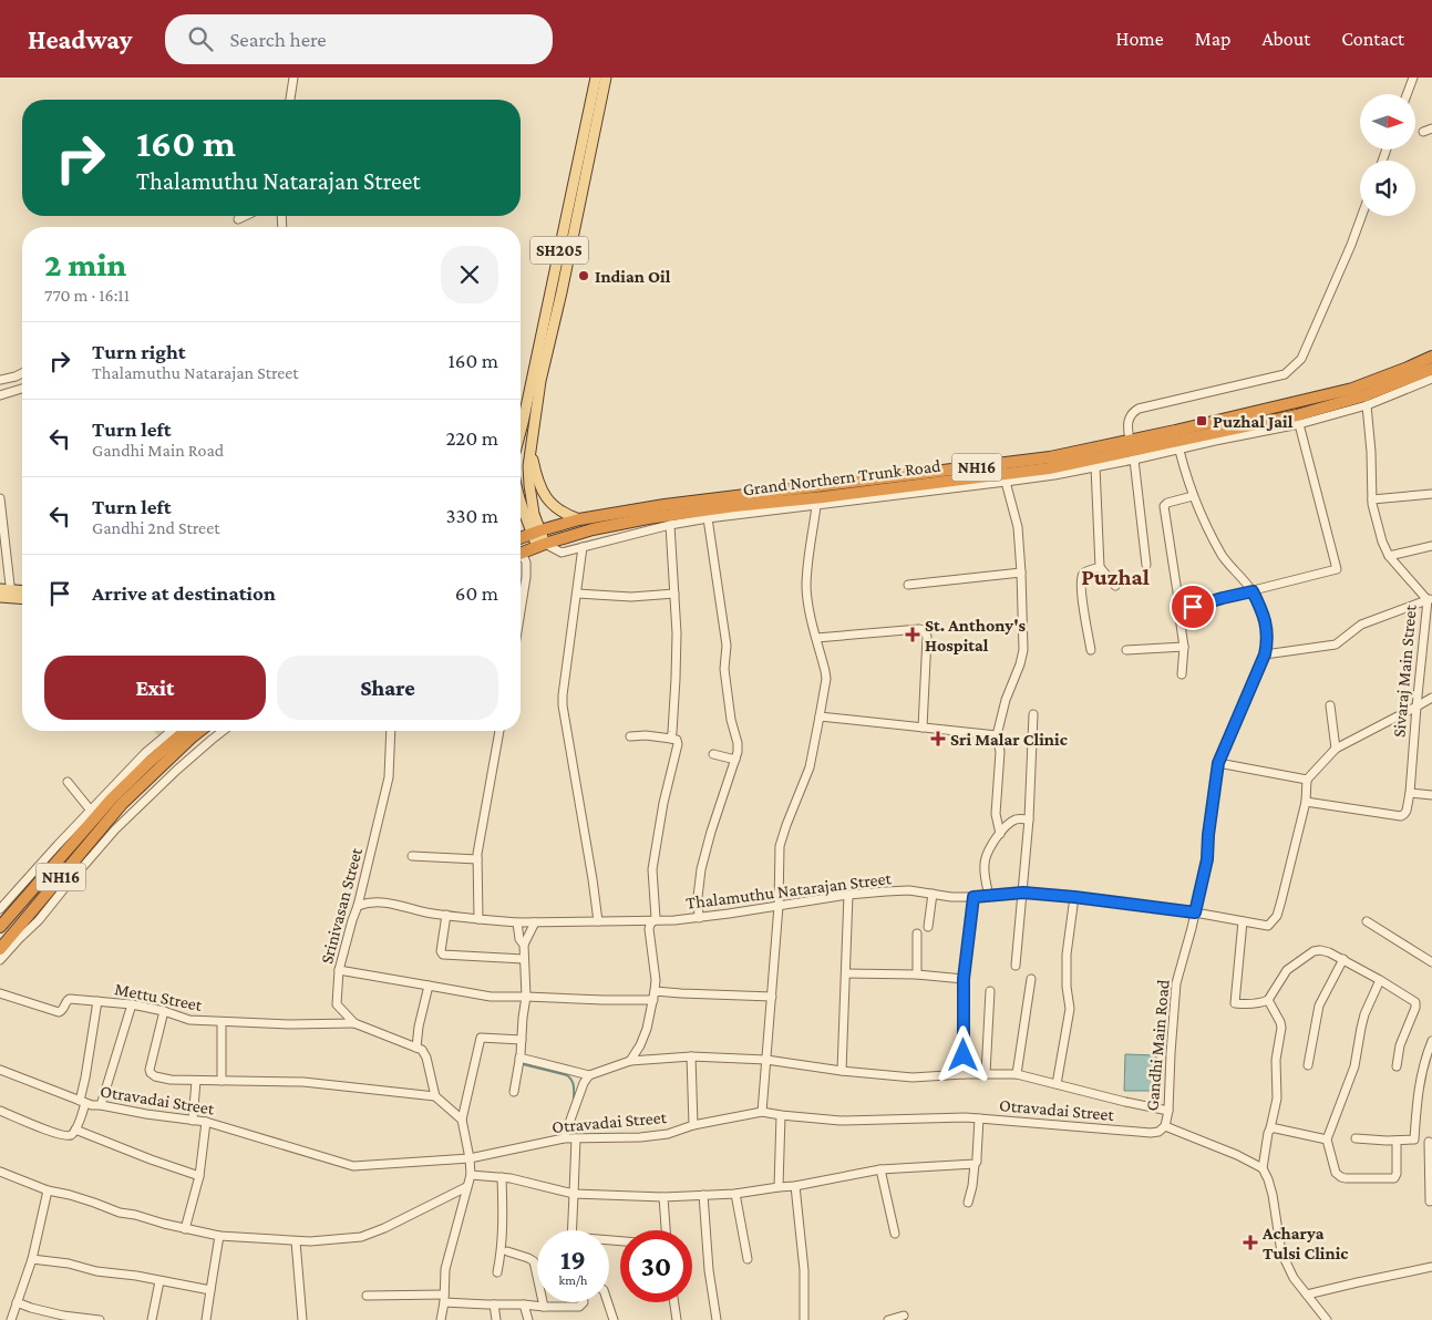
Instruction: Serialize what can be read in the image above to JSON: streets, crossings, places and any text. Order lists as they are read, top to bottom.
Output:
{
  "streets": {
    "highway": ["NH16", "Grand Northern Trunk Road"],
    "main road": ["SH205"],
    "street": [
      "Sivaraj Main Street",
      "Thalamuthu Natarajan Street",
      "Srinivasan Street",
      "Mettu Street",
      "Gandhi Main Road",
      "Otravadai Street"
    ]
  },
  "crossings": [
    ["Grand Northern Trunk Road", "Gandhi Main Road"],
    ["Sivaraj Main Street", "Thalamuthu Natarajan Street"],
    ["Thalamuthu Natarajan Street", "Srinivasan Street"],
    ["Thalamuthu Natarajan Street", "Gandhi Main Road"],
    ["Srinivasan Street", "Mettu Street"],
    ["Gandhi Main Road", "Otravadai Street"]
  ],
  "districts": ["Puzhal"],
  "places": {
    "other": ["Indian Oil"],
    "transit": ["Puzhal Jail"],
    "health": ["St. Anthony's Hospital", "Sri Malar Clinic", "Acharya Tulsi Clinic"]
  },
  "north": "right",
  "page": {
    "header": "Headway",
    "search": "Search here",
    "nav": [
      "Home",
      "Map",
      "About",
      "Contact"
    ],
    "turn": ["160 m", "Thalamuthu Natarajan Street"],
    "heading": ["2 min", "770 m · 16:11"],
    "list": [
      {
        "name": "Turn right",
        "note": "Thalamuthu Natarajan Street",
        "value": "160 m"
      },
      {
        "name": "Turn left",
        "note": "Gandhi Main Road",
        "value": "220 m"
      },
      {
        "name": "Turn left",
        "note": "Gandhi 2nd Street",
        "value": "330 m"
      },
      {
        "name": "Arrive at destination",
        "value": "60 m"
      }
    ],
    "buttons": ["Exit", "Share"],
    "speed": "19 km/h",
    "limit": "30"
  }
}
